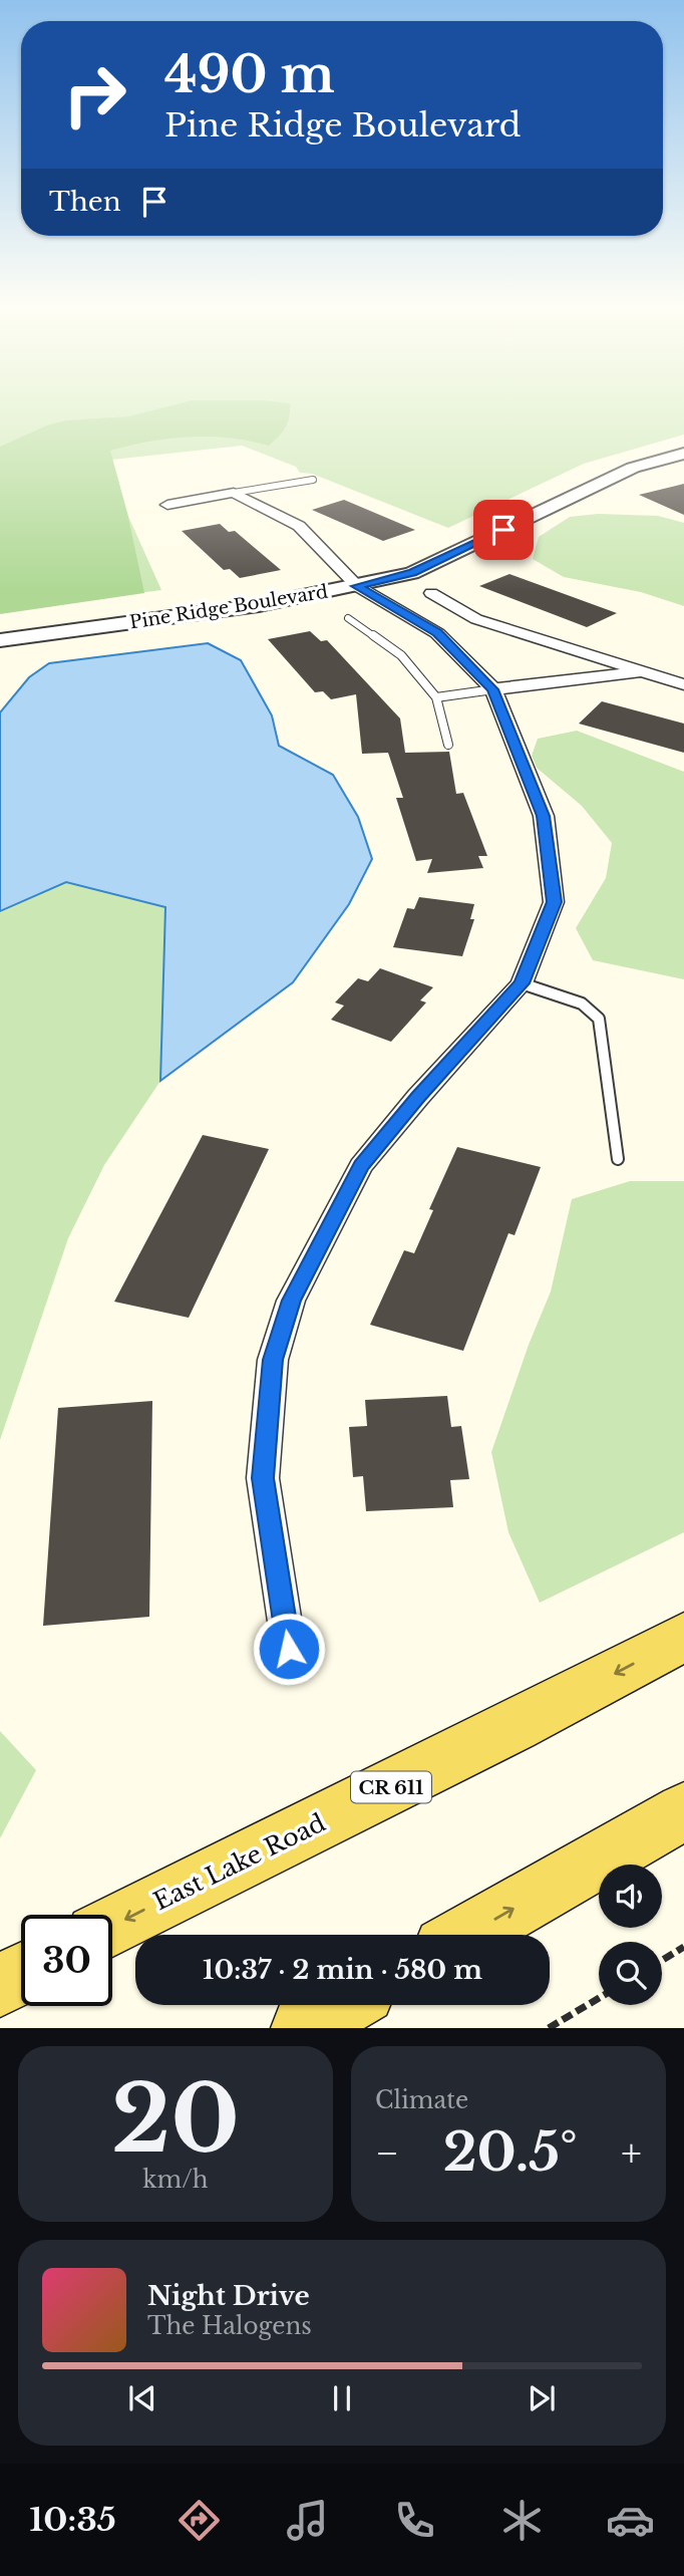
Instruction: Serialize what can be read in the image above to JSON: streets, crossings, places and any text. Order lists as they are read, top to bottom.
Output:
{
  "streets": {
    "main road": ["CR 611", "East Lake Road"],
    "street": ["Pine Ridge Boulevard"]
  },
  "page": {
    "turn": ["490 m", "Pine Ridge Boulevard"],
    "then": "Then",
    "limit": "30",
    "trip": "10:37 · 2 min · 580 m",
    "tile": [
      ["20", "km/h"],
      "Climate"
    ],
    "heat": ["−", "20.5°", "+"],
    "song": ["Night Drive", "The Halogens"],
    "tabs": "10:35"
  }
}
